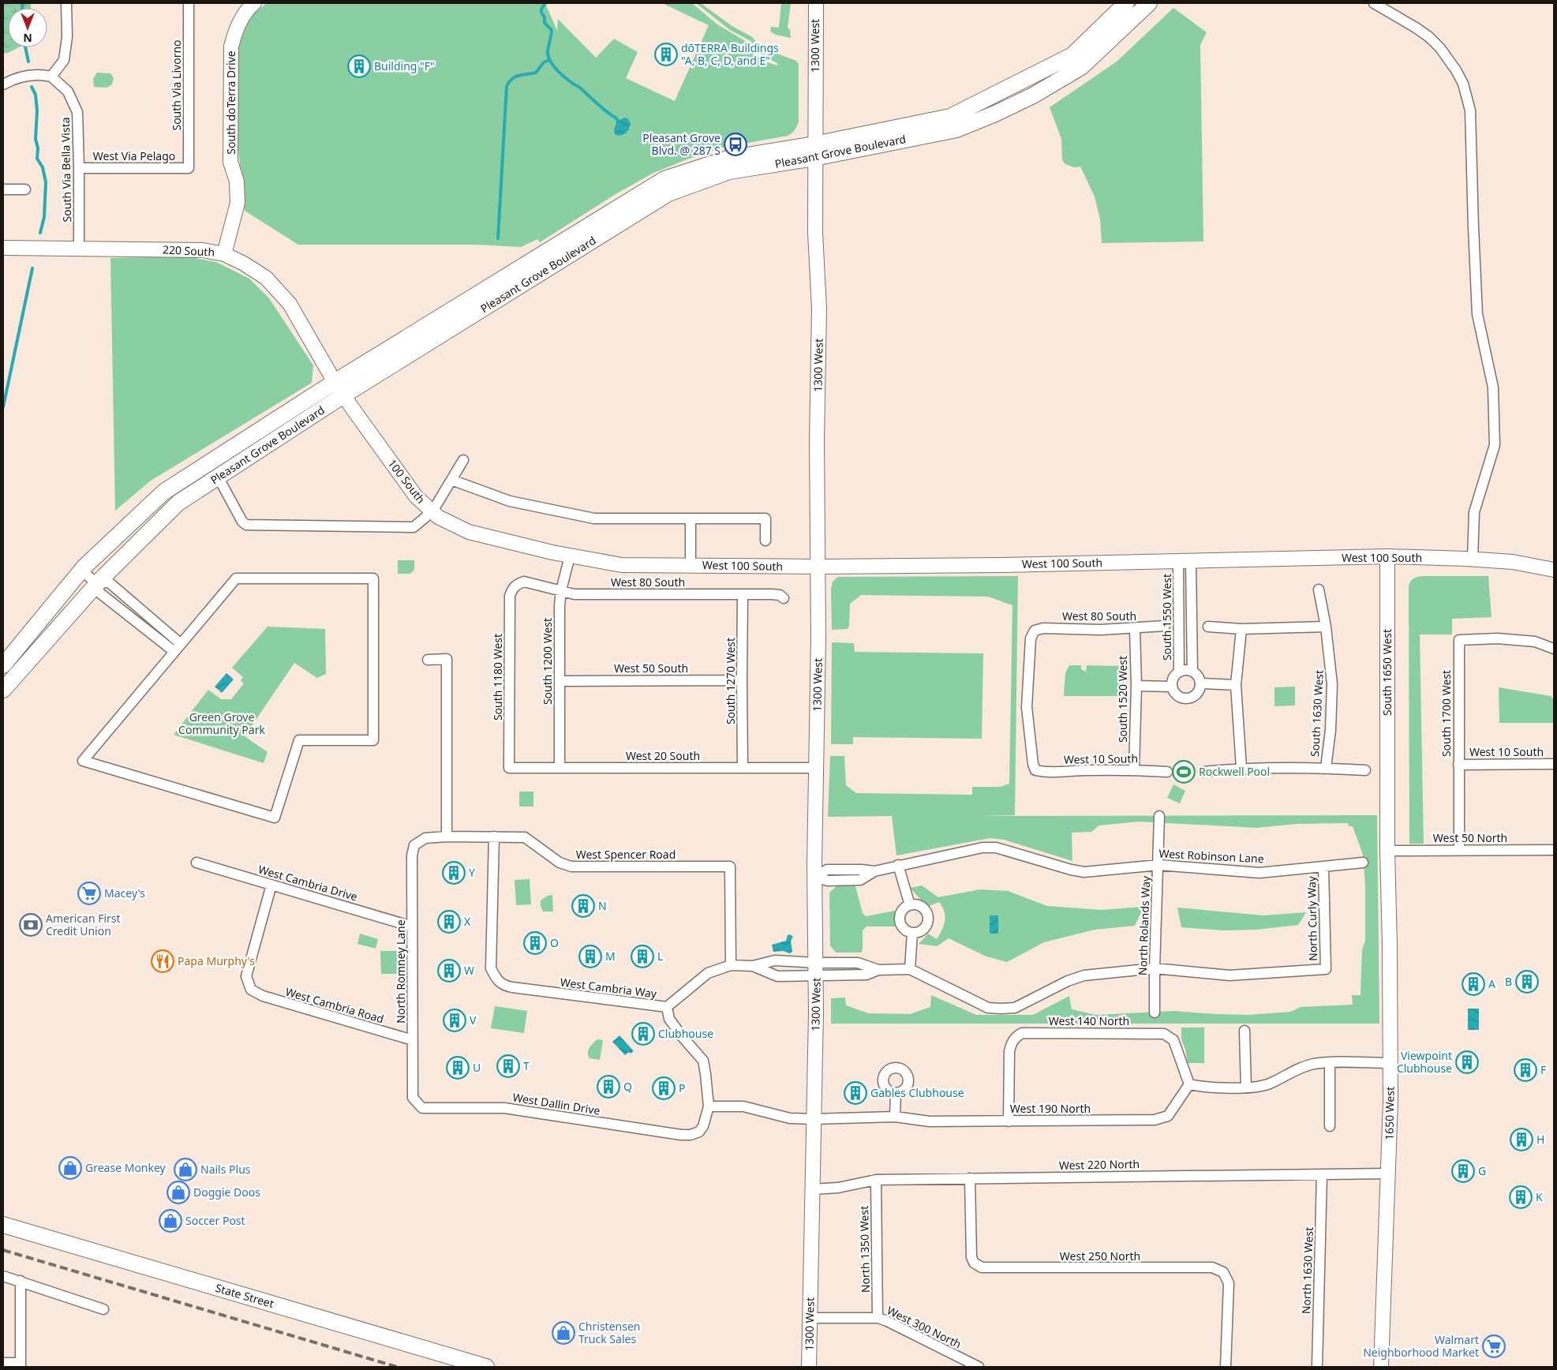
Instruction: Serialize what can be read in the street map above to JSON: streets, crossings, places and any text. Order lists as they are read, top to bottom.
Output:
{
  "streets": {
    "main road": ["Pleasant Grove Boulevard", "State Street"],
    "street": [
      "1300 West",
      "South Via Livorno",
      "South doTerra Drive",
      "West Via Pelago",
      "South Via Bella Vista",
      "220 South",
      "100 South",
      "West 100 South",
      "West 80 South",
      "South 1550 West",
      "South 1200 West",
      "West 50 South",
      "South 1650 West",
      "South 1180 West",
      "South 1270 West",
      "South 1520 West",
      "South 1630 West",
      "South 1700 West",
      "West 10 South",
      "West 20 South",
      "West 50 North",
      "West Spencer Road",
      "West Robinson Lane",
      "West Cambria Drive",
      "North Curly Way",
      "North Rolands Way",
      "North Romney Lane",
      "West Cambria Way",
      "West Cambria Road",
      "West 140 North",
      "West Dallin Drive",
      "West 190 North",
      "1650 West",
      "West 220 North",
      "North 1350 West",
      "West 250 North",
      "North 1630 West",
      "West 300 North"
    ]
  },
  "crossings": [
    ["1300 West", "Pleasant Grove Boulevard"],
    ["1300 West", "West 100 South"],
    ["1300 West", "West 20 South"],
    ["1300 West", "West Robinson Lane"],
    ["1300 West", "West Cambria Way"],
    ["1300 West", "West 190 North"],
    ["1300 West", "West 220 North"],
    ["1300 West", "West 300 North"],
    ["South Via Livorno", "West Via Pelago"],
    ["South doTerra Drive", "220 South"],
    ["Pleasant Grove Boulevard", "220 South"],
    ["Pleasant Grove Boulevard", "100 South"],
    ["West Via Pelago", "South Via Bella Vista"],
    ["South Via Bella Vista", "220 South"],
    ["220 South", "100 South"],
    ["100 South", "West 100 South"],
    ["100 South", "South 1200 West"],
    ["West 100 South", "South 1550 West"],
    ["West 100 South", "South 1200 West"],
    ["West 100 South", "South 1650 West"],
    ["West 80 South", "South 1200 West"],
    ["West 80 South", "South 1180 West"],
    ["West 80 South", "South 1270 West"],
    ["West 80 South", "South 1520 West"],
    ["West 80 South", "West 10 South"],
    ["South 1200 West", "West 50 South"],
    ["South 1200 West", "West 20 South"],
    ["West 50 South", "South 1270 West"],
    ["South 1650 West", "1650 West"],
    ["South 1180 West", "West 20 South"],
    ["South 1270 West", "West 20 South"],
    ["South 1520 West", "West 10 South"],
    ["South 1700 West", "West 10 South"],
    ["South 1700 West", "West 50 North"],
    ["West 50 North", "1650 West"],
    ["West Spencer Road", "North Romney Lane"],
    ["West Spencer Road", "West Cambria Way"],
    ["West Robinson Lane", "North Curly Way"],
    ["West Robinson Lane", "North Rolands Way"],
    ["West Cambria Drive", "North Romney Lane"],
    ["West Cambria Drive", "West Cambria Road"],
    ["North Curly Way", "North Rolands Way"],
    ["North Romney Lane", "West Cambria Road"],
    ["North Romney Lane", "West Dallin Drive"],
    ["West 140 North", "West 190 North"],
    ["1650 West", "West 220 North"],
    ["West 220 North", "North 1350 West"],
    ["West 220 North", "West 250 North"],
    ["West 220 North", "North 1630 West"],
    ["North 1350 West", "West 300 North"]
  ],
  "parks": ["Green Grove Community Park"],
  "places": {
    "building": [
      "dōTERRA Buildings \"A, B, C, D, and E\"",
      "Building \"F\"",
      "Y",
      "N",
      "X",
      "O",
      "M",
      "L",
      "W",
      "B",
      "A",
      "V",
      "Clubhouse",
      "Viewpoint Clubhouse",
      "T",
      "U",
      "F",
      "Q",
      "P",
      "Gables Clubhouse",
      "H",
      "G",
      "K"
    ],
    "bus stop": ["Pleasant Grove Blvd. @ 287 S"],
    "sports": ["Rockwell Pool"],
    "supermarket": ["Macey's", "Walmart Neighborhood Market"],
    "bank": ["American First Credit Union"],
    "restaurant": ["Papa Murphy's"],
    "shop": [
      "Grease Monkey",
      "Nails Plus",
      "Doggie Doos",
      "Soccer Post",
      "Christensen Truck Sales"
    ]
  },
  "north": "bottom"
}
